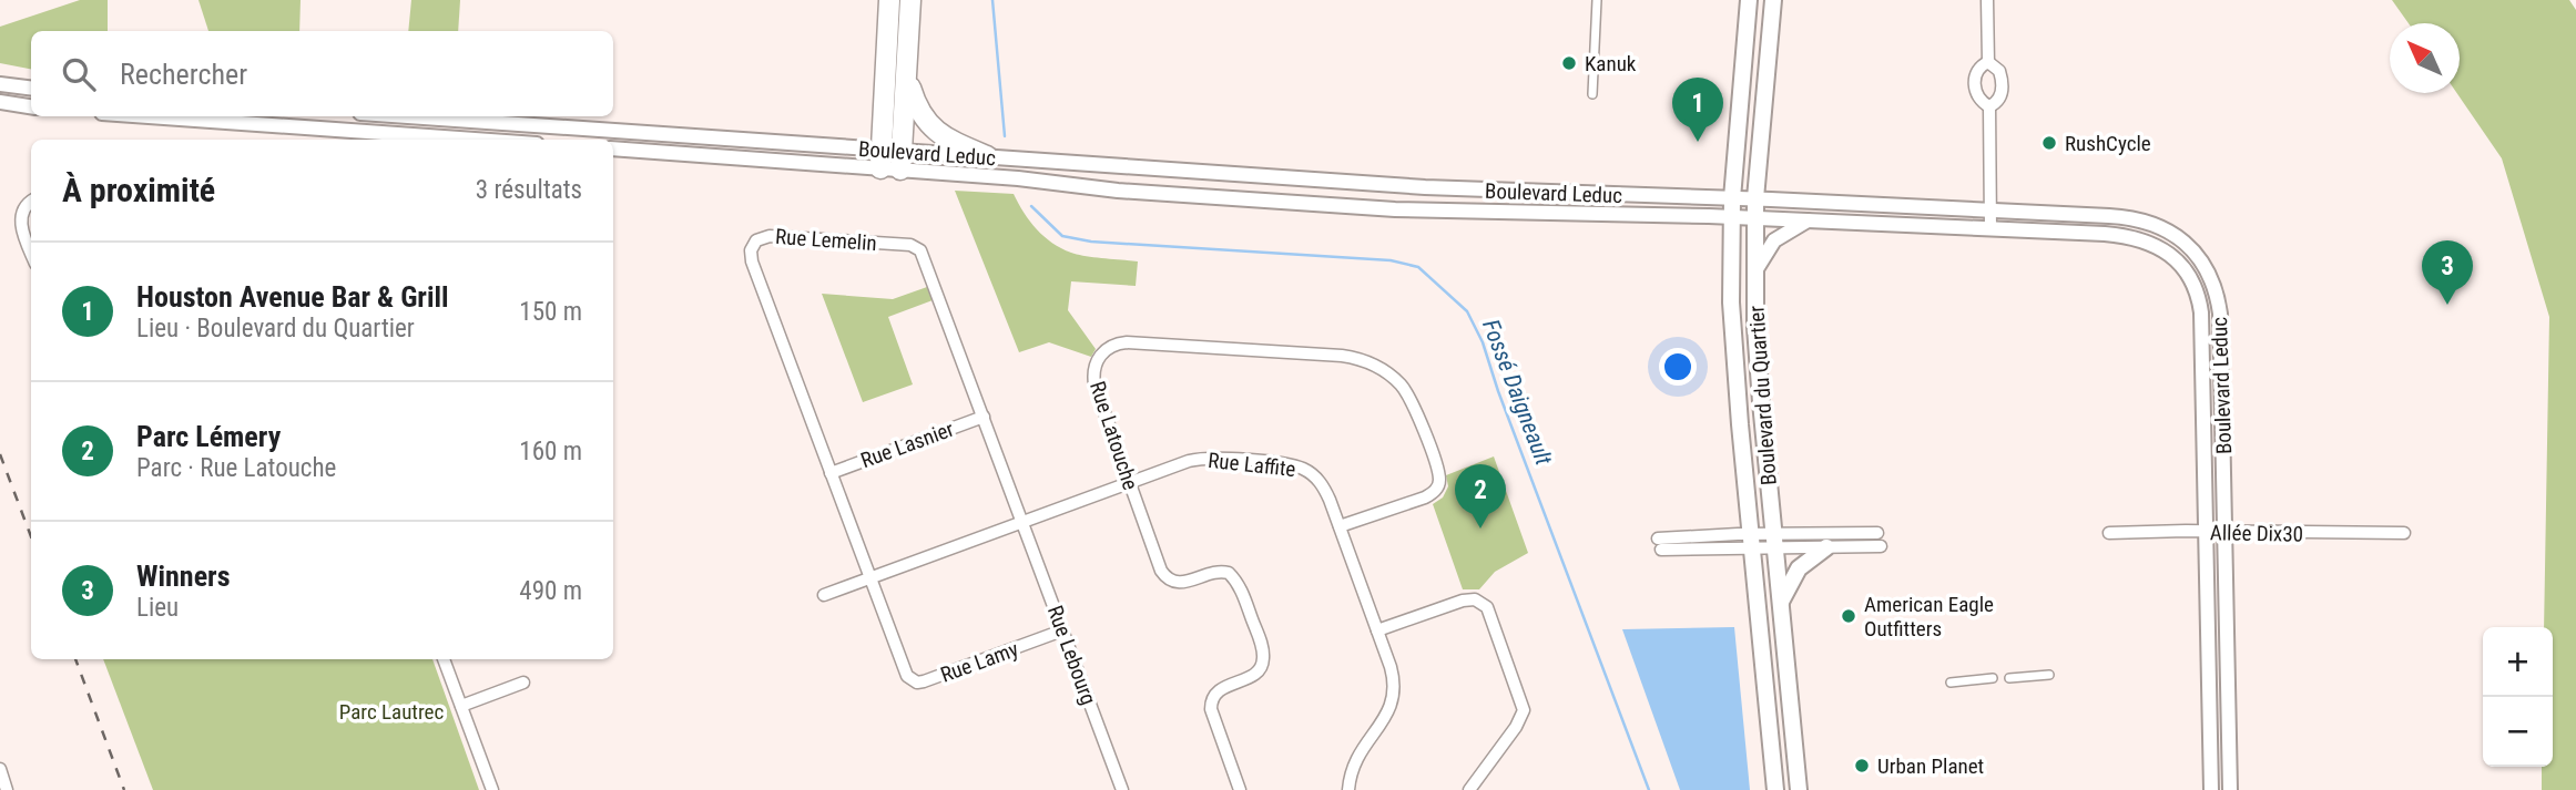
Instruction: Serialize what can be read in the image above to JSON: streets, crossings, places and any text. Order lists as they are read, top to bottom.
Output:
{
  "streets": {
    "main road": ["Boulevard du Quartier"],
    "street": [
      "Boulevard Leduc",
      "Rue Lemelin",
      "Rue Latouche",
      "Rue Lasnier",
      "Rue Laffite",
      "Allée Dix30",
      "Rue Lebourg",
      "Rue Lamy"
    ]
  },
  "crossings": [
    ["Boulevard Leduc", "Boulevard du Quartier"],
    ["Boulevard Leduc", "Allée Dix30"],
    ["Rue Lemelin", "Rue Lasnier"],
    ["Rue Lemelin", "Rue Laffite"],
    ["Rue Lemelin", "Rue Lebourg"],
    ["Rue Lemelin", "Rue Lamy"],
    ["Rue Latouche", "Rue Laffite"],
    ["Rue Laffite", "Rue Lebourg"],
    ["Rue Laffite", "Rue Lamy"],
    ["Rue Lebourg", "Rue Lamy"]
  ],
  "water": ["Fossé Daigneault"],
  "parks": ["Parc Lautrec"],
  "places": [
    "Kanuk",
    "RushCycle",
    "American Eagle Outfitters",
    "Urban Planet"
  ],
  "north": "top left",
  "page": {
    "search": "Rechercher",
    "pins": ["1", "3", "2"],
    "heading": ["À proximité", "3 résultats"],
    "list": [
      {
        "mark": "1",
        "name": "Houston Avenue Bar & Grill",
        "note": "Lieu · Boulevard du Quartier",
        "value": "150 m"
      },
      {
        "mark": "2",
        "name": "Parc Lémery",
        "note": "Parc · Rue Latouche",
        "value": "160 m"
      },
      {
        "mark": "3",
        "name": "Winners",
        "note": "Lieu",
        "value": "490 m"
      }
    ],
    "map_buttons": ["+", "−"]
  }
}
